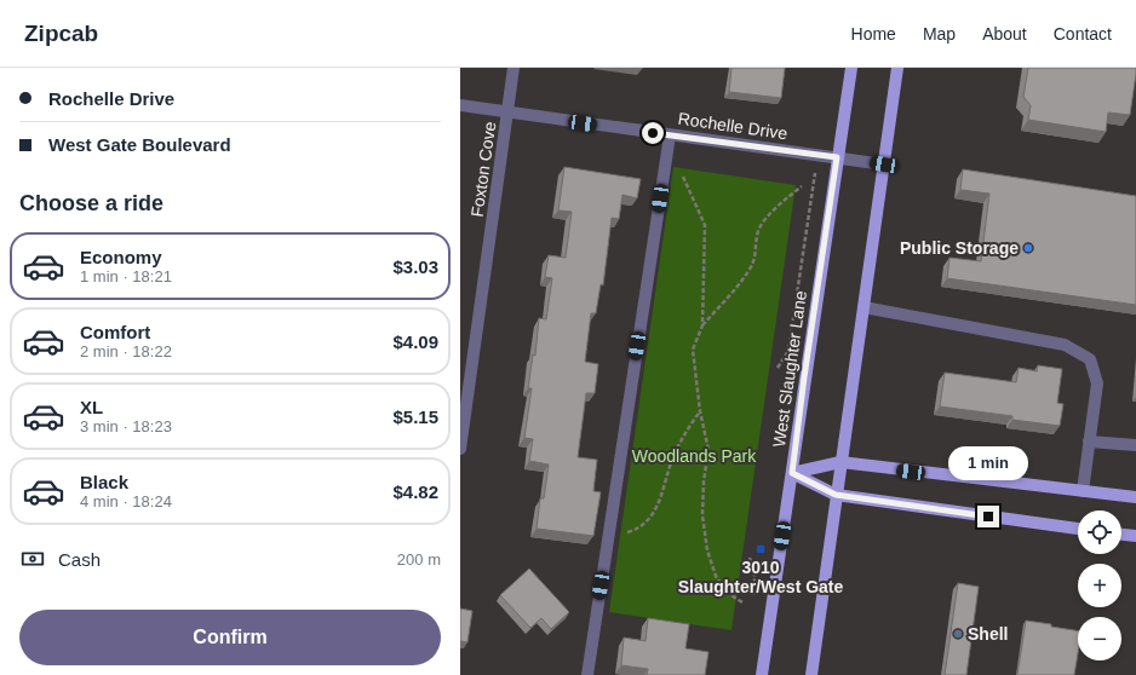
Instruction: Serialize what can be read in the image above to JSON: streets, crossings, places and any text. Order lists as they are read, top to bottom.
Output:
{
  "streets": {
    "main road": ["West Slaughter Lane"],
    "street": ["Rochelle Drive", "Foxton Cove"]
  },
  "crossings": [
    ["Rochelle Drive", "Foxton Cove"],
    ["Rochelle Drive", "West Slaughter Lane"]
  ],
  "parks": ["Woodlands Park"],
  "places": {
    "other": ["Public Storage", "Shell"],
    "transit": ["3010 Slaughter/West Gate"]
  },
  "page": {
    "header": "Zipcab",
    "nav": [
      "Home",
      "Map",
      "About",
      "Contact"
    ],
    "banner": ["Rochelle Drive", "West Gate Boulevard"],
    "heading": "Choose a ride",
    "list": [
      {
        "name": "Economy",
        "note": "1 min · 18:21",
        "value": "$3.03"
      },
      {
        "name": "Comfort",
        "note": "2 min · 18:22",
        "value": "$4.09"
      },
      {
        "name": "XL",
        "note": "3 min · 18:23",
        "value": "$5.15"
      },
      {
        "name": "Black",
        "note": "4 min · 18:24",
        "value": "$4.82"
      }
    ],
    "bubble": "1 min",
    "map_buttons": ["+", "−"],
    "pay": ["Cash", "200 m"],
    "buttons": "Confirm"
  }
}
